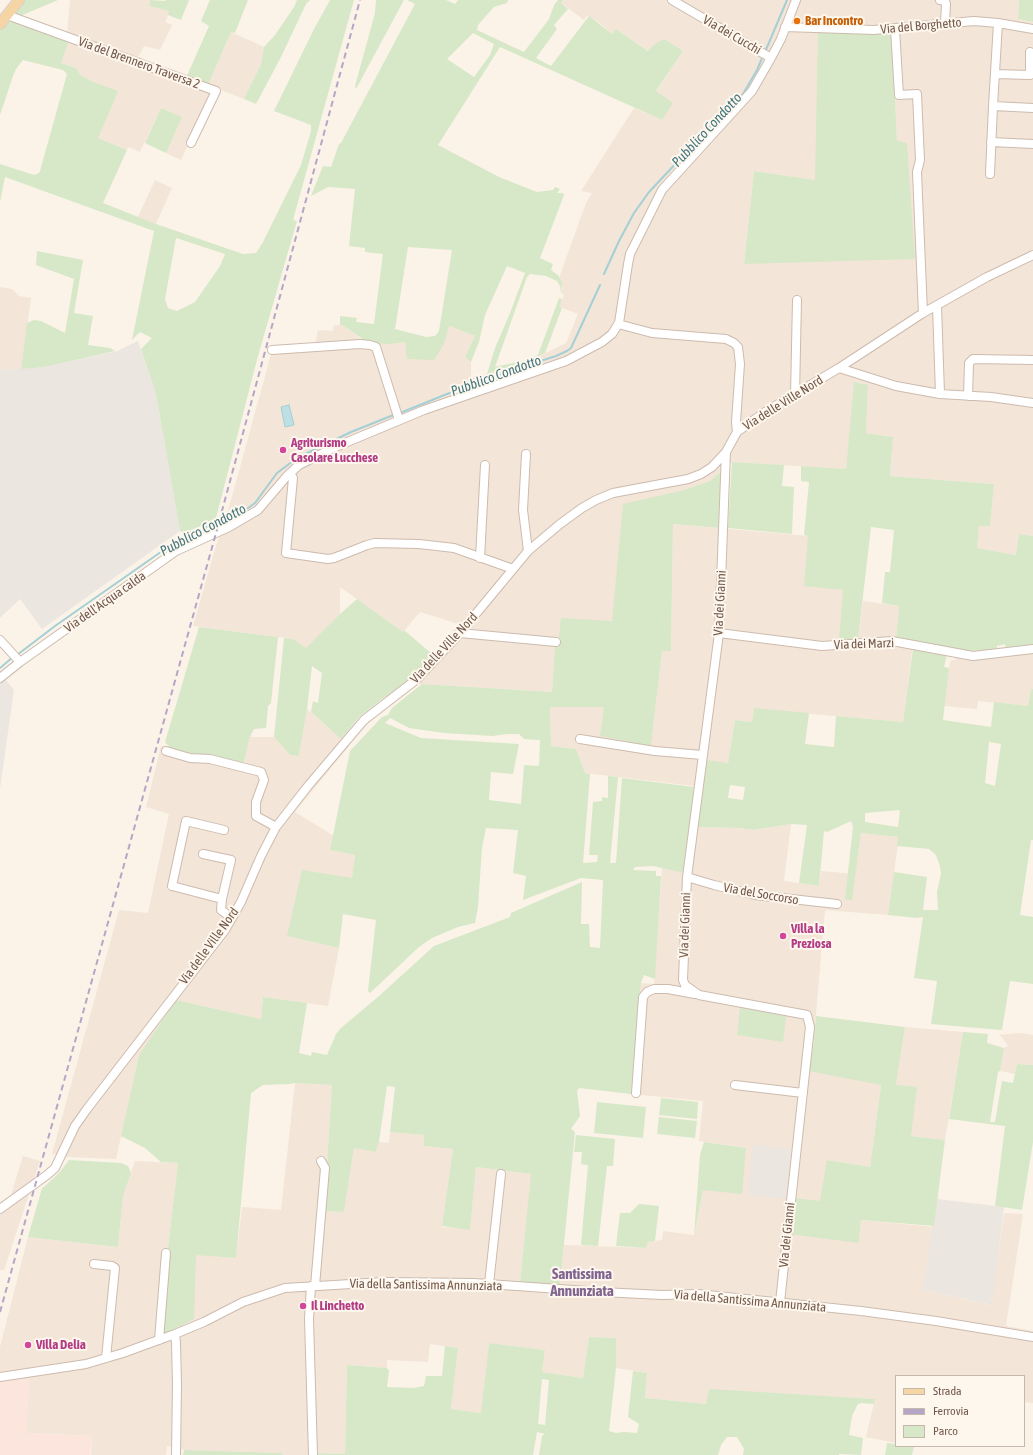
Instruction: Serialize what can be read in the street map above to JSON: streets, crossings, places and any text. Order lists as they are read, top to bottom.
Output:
{
  "streets": {
    "street": [
      "Via del Borghetto",
      "Via dei Cucchi",
      "Via del Brennero Traversa 2",
      "Via delle Ville Nord",
      "Via dell'Acqua calda",
      "Via dei Gianni",
      "Via dei Marzi",
      "Via del Soccorso",
      "Via della Santissima Annunziata"
    ]
  },
  "crossings": [
    ["Via del Borghetto", "Via dell'Acqua calda"],
    ["Via dei Cucchi", "Via dell'Acqua calda"],
    ["Via delle Ville Nord", "Via dei Gianni"],
    ["Via dei Gianni", "Via dei Marzi"],
    ["Via dei Gianni", "Via del Soccorso"],
    ["Via dei Gianni", "Via della Santissima Annunziata"]
  ],
  "districts": ["Santissima Annunziata"],
  "water": ["Pubblico Condotto"],
  "places": [
    "Bar Incontro",
    "Agriturismo Casolare Lucchese",
    "Villa la Preziosa",
    "Il Linchetto",
    "Villa Delia"
  ],
  "legend": ["Strada", "Ferrovia", "Parco"]
}
